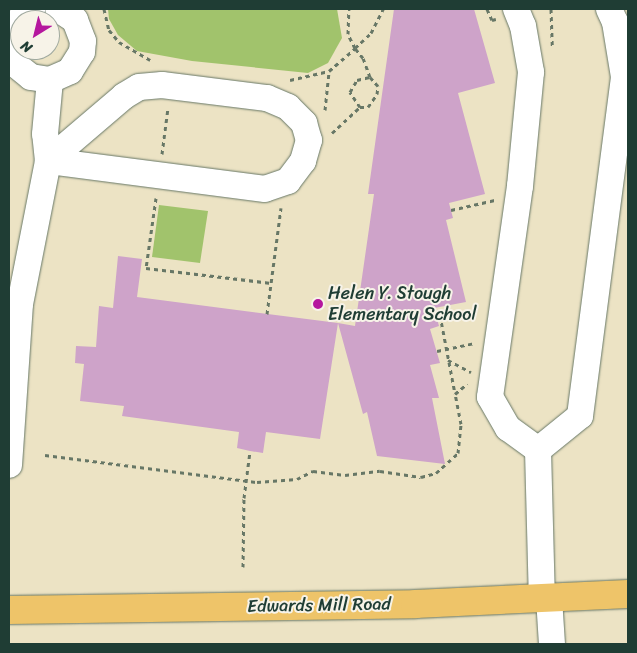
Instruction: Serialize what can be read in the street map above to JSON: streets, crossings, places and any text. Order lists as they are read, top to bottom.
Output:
{
  "streets": {
    "main road": ["Edwards Mill Road"]
  },
  "places": ["Helen Y. Stough Elementary School"],
  "north": "bottom left"
}
